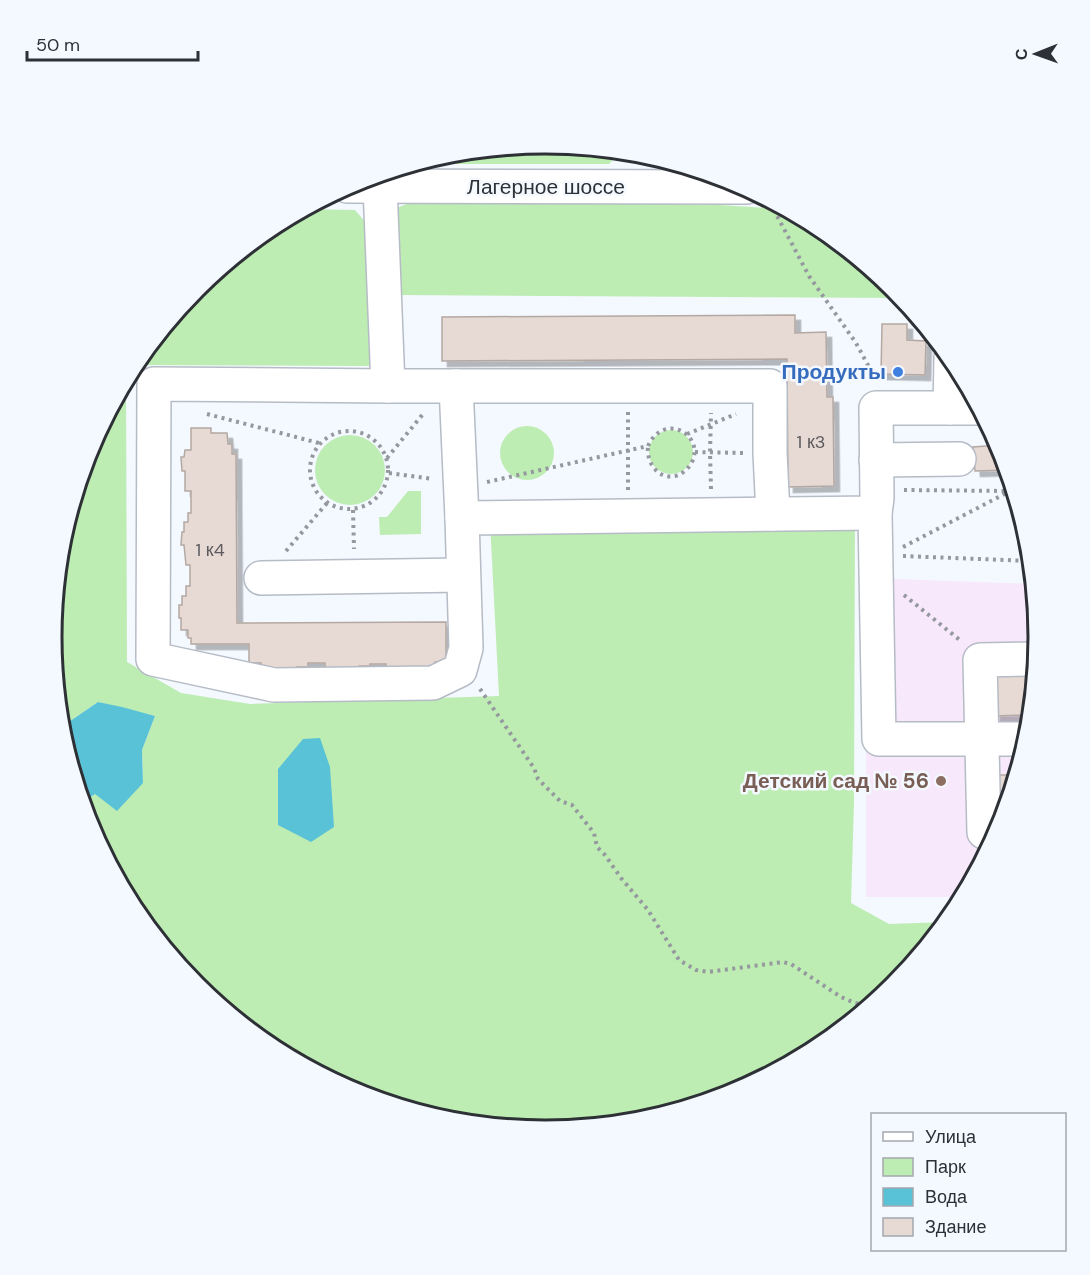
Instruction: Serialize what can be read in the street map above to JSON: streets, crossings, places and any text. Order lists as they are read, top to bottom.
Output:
{
  "streets": {
    "street": ["Лагерное шоссе"]
  },
  "places": ["Продукты", "Детский сад № 56"],
  "house_numbers": ["1 к3", "1 к4"],
  "legend": [
    "Улица",
    "Парк",
    "Вода",
    "Здание"
  ],
  "scale_bar": "50 m",
  "north": "left"
}
